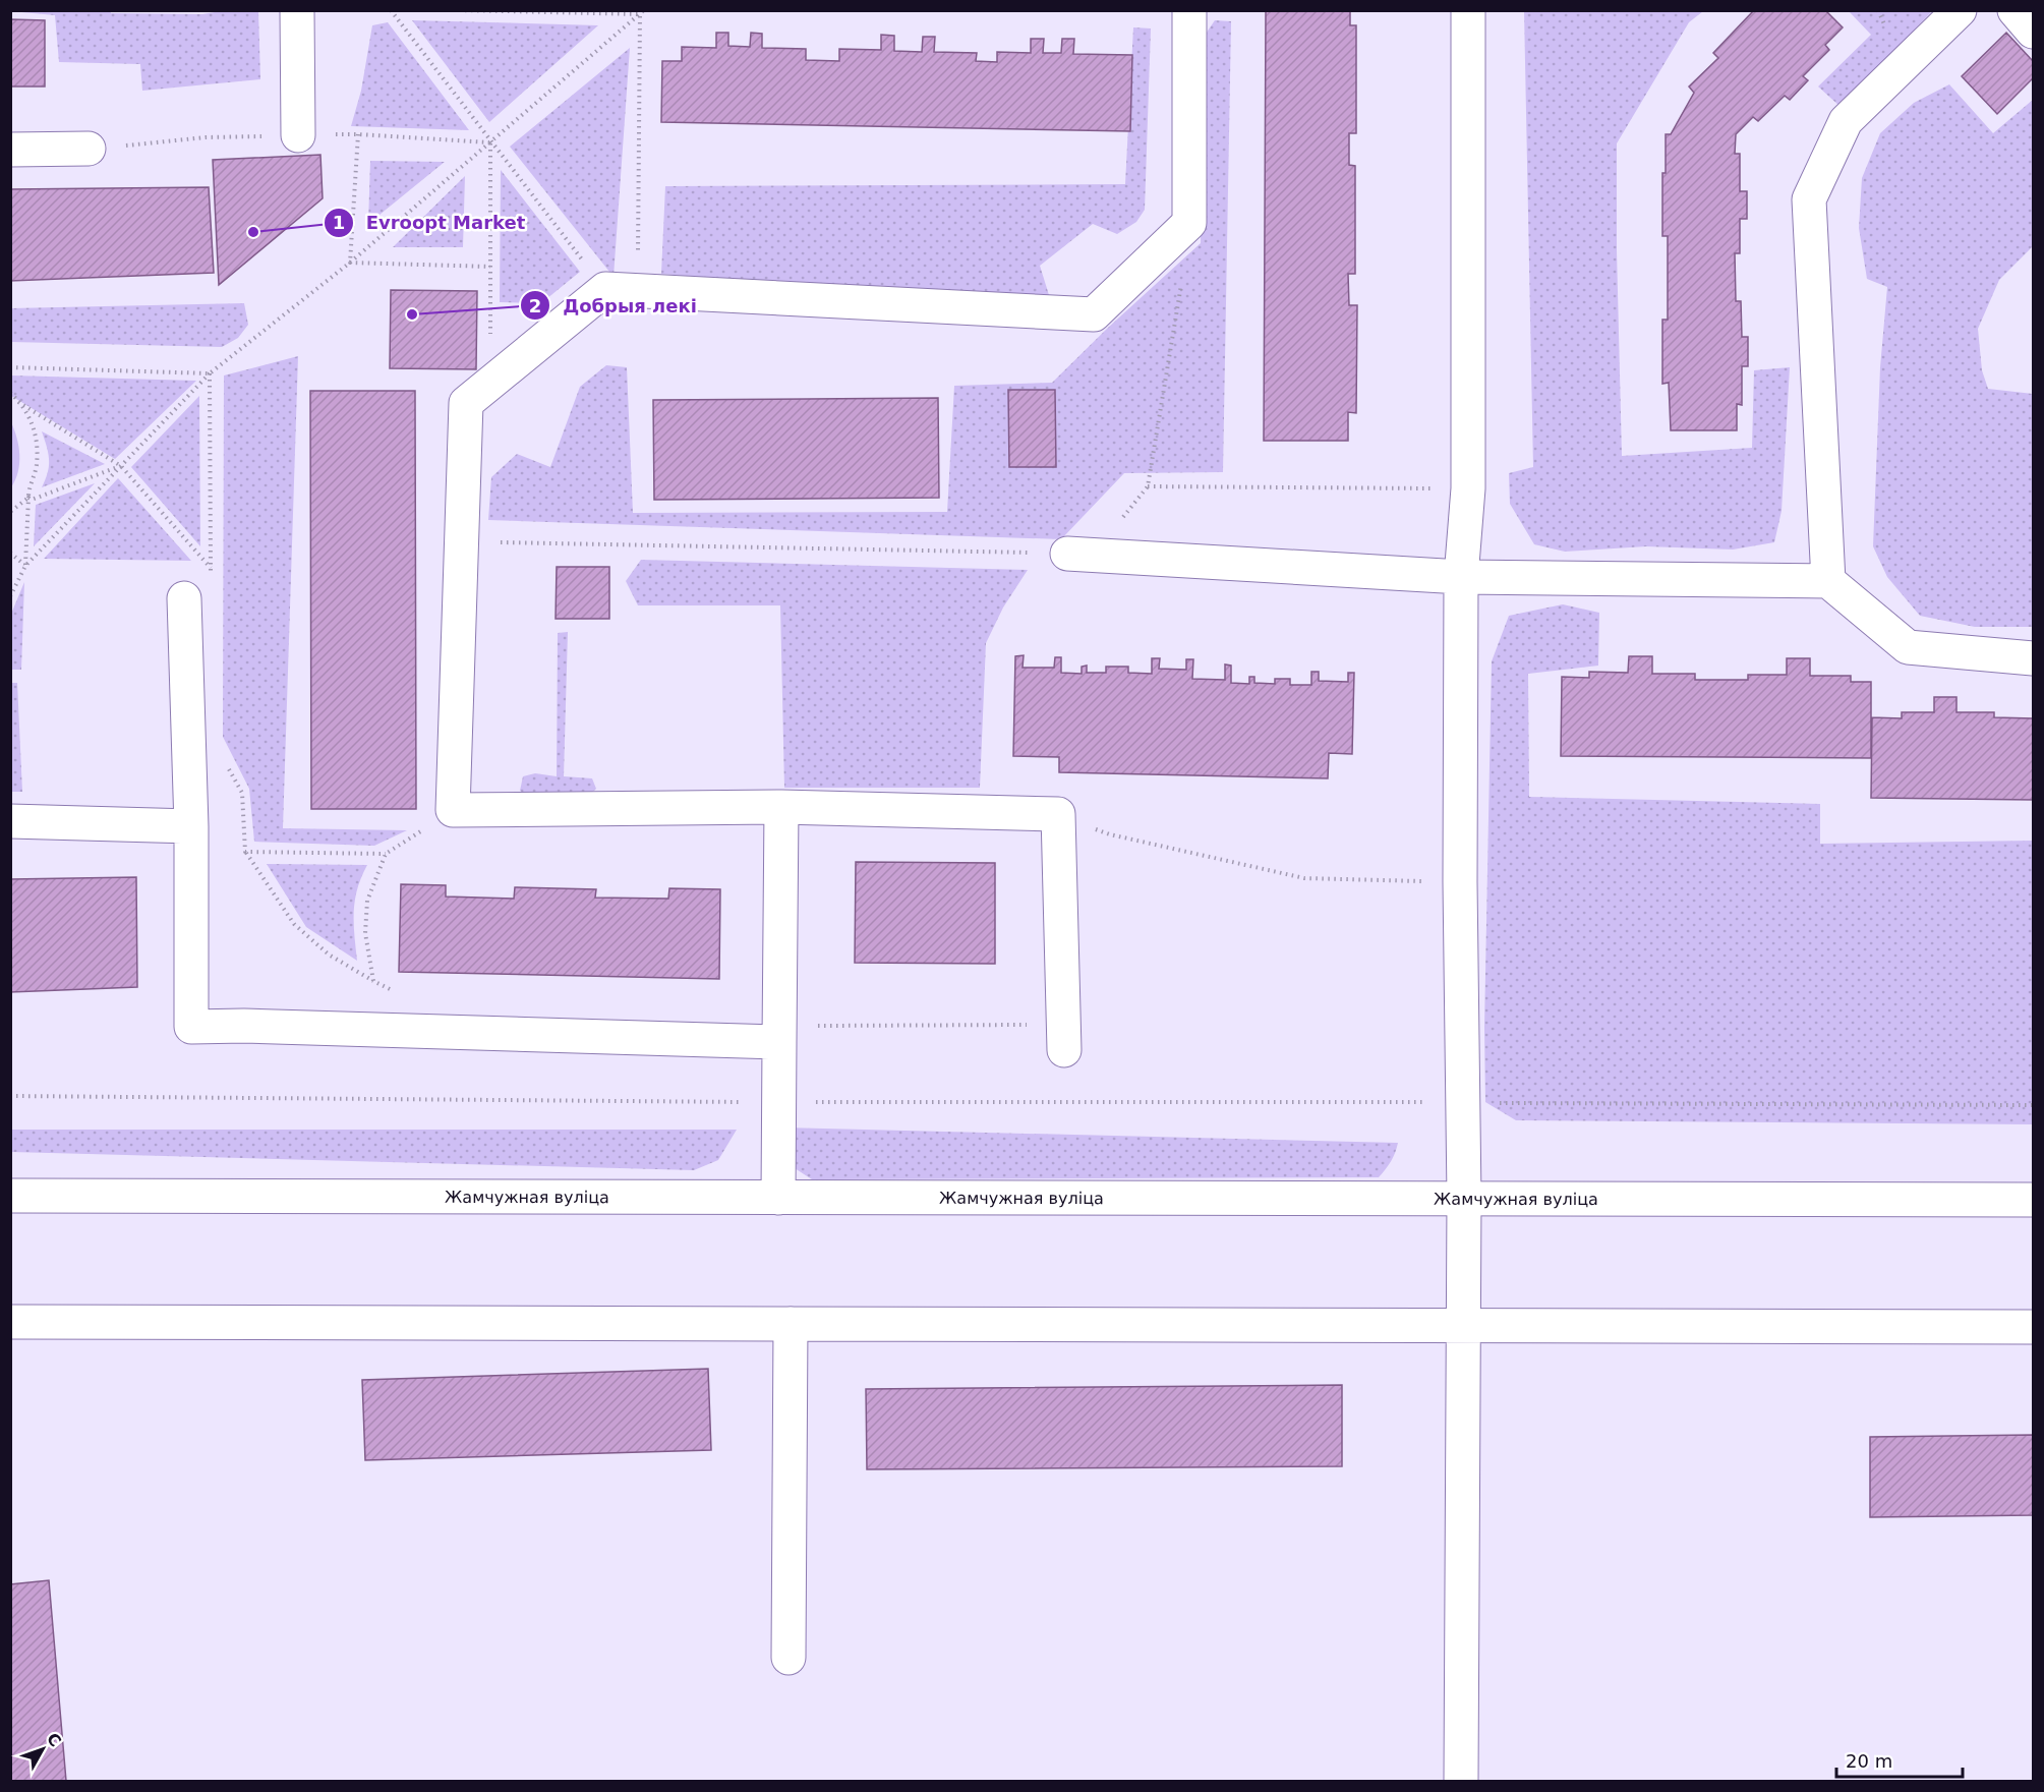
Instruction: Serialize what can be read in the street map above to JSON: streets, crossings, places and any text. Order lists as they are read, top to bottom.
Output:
{
  "streets": {
    "main road": ["Жамчужная вуліца"]
  },
  "places": ["Evroopt Market", "Добрыя лекі"],
  "scale_bar": "20 m",
  "north": "top right"
}
